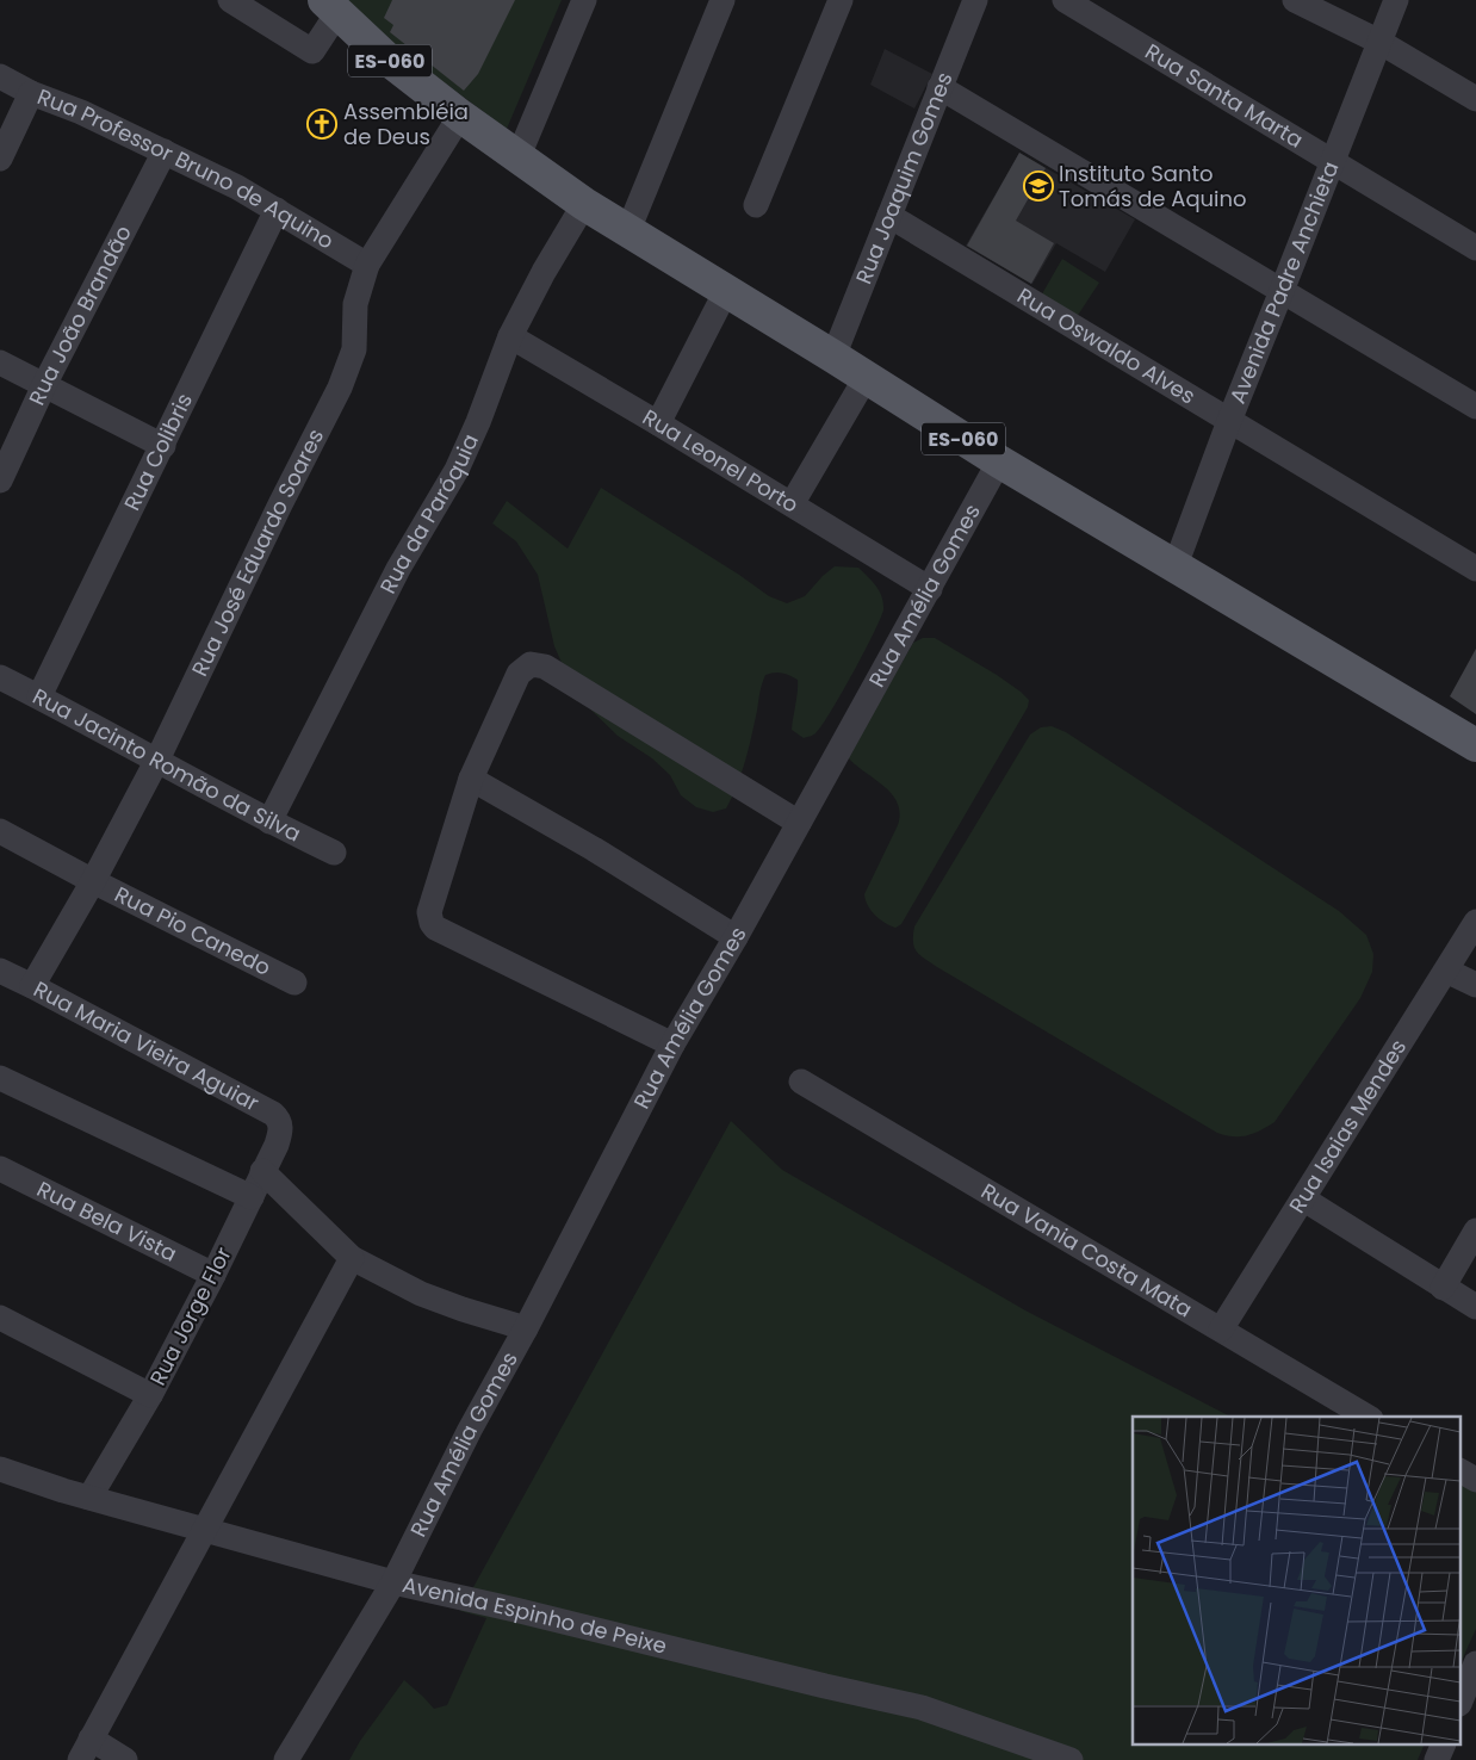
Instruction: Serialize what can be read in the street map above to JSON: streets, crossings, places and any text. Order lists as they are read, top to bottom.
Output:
{
  "streets": {
    "main road": ["ES-060"],
    "street": [
      "Rua Santa Marta",
      "Rua Professor Bruno de Aquino",
      "Rua Joaquim Gomes",
      "Avenida Padre Anchieta",
      "Rua João Brandão",
      "Rua Oswaldo Alves",
      "Rua Colibris",
      "Rua Leonel Porto",
      "Rua da Paróquia",
      "Rua José Eduardo Soares",
      "Rua Amélia Gomes",
      "Rua Jacinto Romão da Silva",
      "Rua Pio Canedo",
      "Rua Maria Vieira Aguiar",
      "Rua Isaias Mendes",
      "Rua Bela Vista",
      "Rua Vania Costa Mata",
      "Rua Jorge Flor",
      "Avenida Espinho de Peixe"
    ]
  },
  "crossings": [
    ["ES-060", "Rua Joaquim Gomes"],
    ["ES-060", "Avenida Padre Anchieta"],
    ["ES-060", "Rua da Paróquia"],
    ["ES-060", "Rua José Eduardo Soares"],
    ["ES-060", "Rua Amélia Gomes"],
    ["Rua Santa Marta", "Avenida Padre Anchieta"],
    ["Rua Professor Bruno de Aquino", "Rua João Brandão"],
    ["Rua Professor Bruno de Aquino", "Rua Colibris"],
    ["Rua Professor Bruno de Aquino", "Rua José Eduardo Soares"],
    ["Rua Joaquim Gomes", "Rua Oswaldo Alves"],
    ["Avenida Padre Anchieta", "Rua Oswaldo Alves"],
    ["Rua Colibris", "Rua Jacinto Romão da Silva"],
    ["Rua Leonel Porto", "Rua da Paróquia"],
    ["Rua Leonel Porto", "Rua Amélia Gomes"],
    ["Rua da Paróquia", "Rua Jacinto Romão da Silva"],
    ["Rua José Eduardo Soares", "Rua Jacinto Romão da Silva"],
    ["Rua José Eduardo Soares", "Rua Pio Canedo"],
    ["Rua José Eduardo Soares", "Rua Maria Vieira Aguiar"],
    ["Rua Amélia Gomes", "Avenida Espinho de Peixe"],
    ["Rua Maria Vieira Aguiar", "Rua Jorge Flor"],
    ["Rua Isaias Mendes", "Rua Vania Costa Mata"],
    ["Rua Bela Vista", "Rua Jorge Flor"],
    ["Rua Jorge Flor", "Avenida Espinho de Peixe"]
  ],
  "places": {
    "church": ["Assembléia de Deus"],
    "school or university": ["Instituto Santo Tomás de Aquino"]
  }
}
